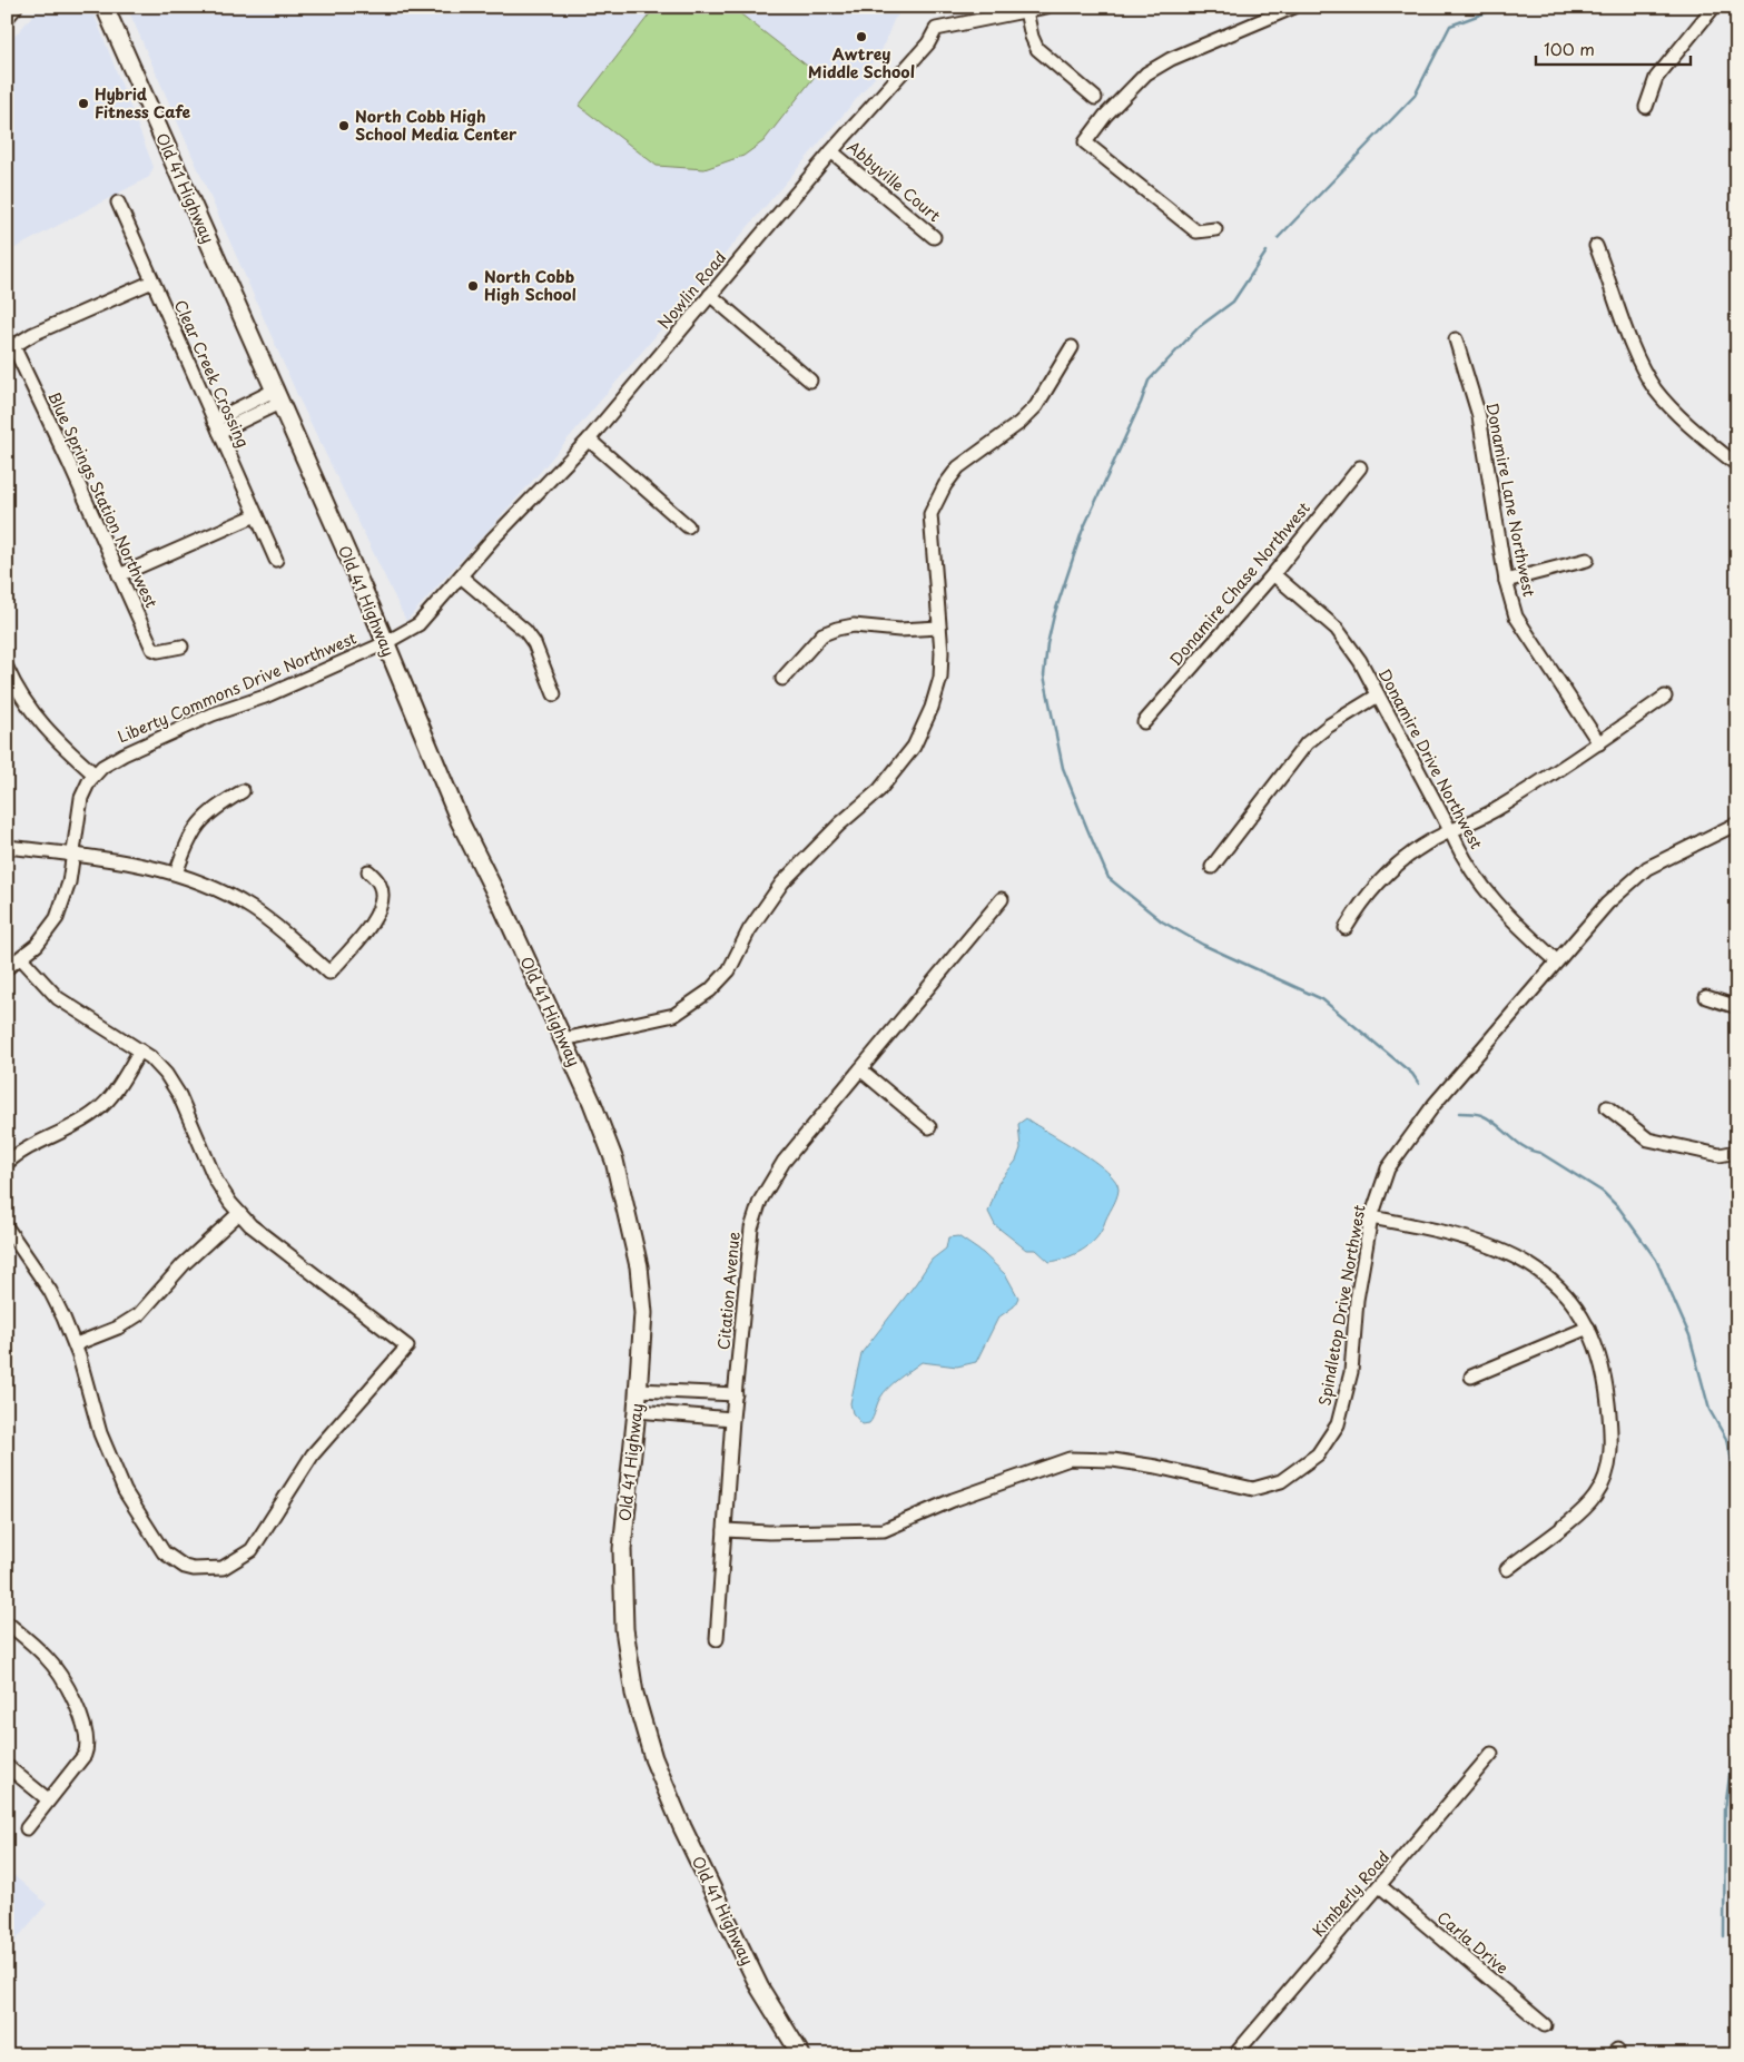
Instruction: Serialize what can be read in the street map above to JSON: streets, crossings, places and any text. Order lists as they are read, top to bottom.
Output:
{
  "streets": {
    "main road": ["Old 41 Highway"],
    "street": [
      "Abbyville Court",
      "Nowlin Road",
      "Clear Creek Crossing",
      "Blue Springs Station Northwest",
      "Donamire Lane Northwest",
      "Donamire Chase Northwest",
      "Liberty Commons Drive Northwest",
      "Donamire Drive Northwest",
      "Citation Avenue",
      "Spindletop Drive Northwest",
      "Kimberly Road",
      "Carla Drive"
    ]
  },
  "crossings": [
    ["Abbyville Court", "Nowlin Road"],
    ["Old 41 Highway", "Nowlin Road"],
    ["Old 41 Highway", "Liberty Commons Drive Northwest"],
    ["Nowlin Road", "Liberty Commons Drive Northwest"],
    ["Donamire Chase Northwest", "Donamire Drive Northwest"],
    ["Donamire Drive Northwest", "Spindletop Drive Northwest"],
    ["Citation Avenue", "Spindletop Drive Northwest"],
    ["Kimberly Road", "Carla Drive"]
  ],
  "places": [
    "Awtrey Middle School",
    "Hybrid Fitness Cafe",
    "North Cobb High School Media Center",
    "North Cobb High School"
  ],
  "scale_bar": "100 m"
}
